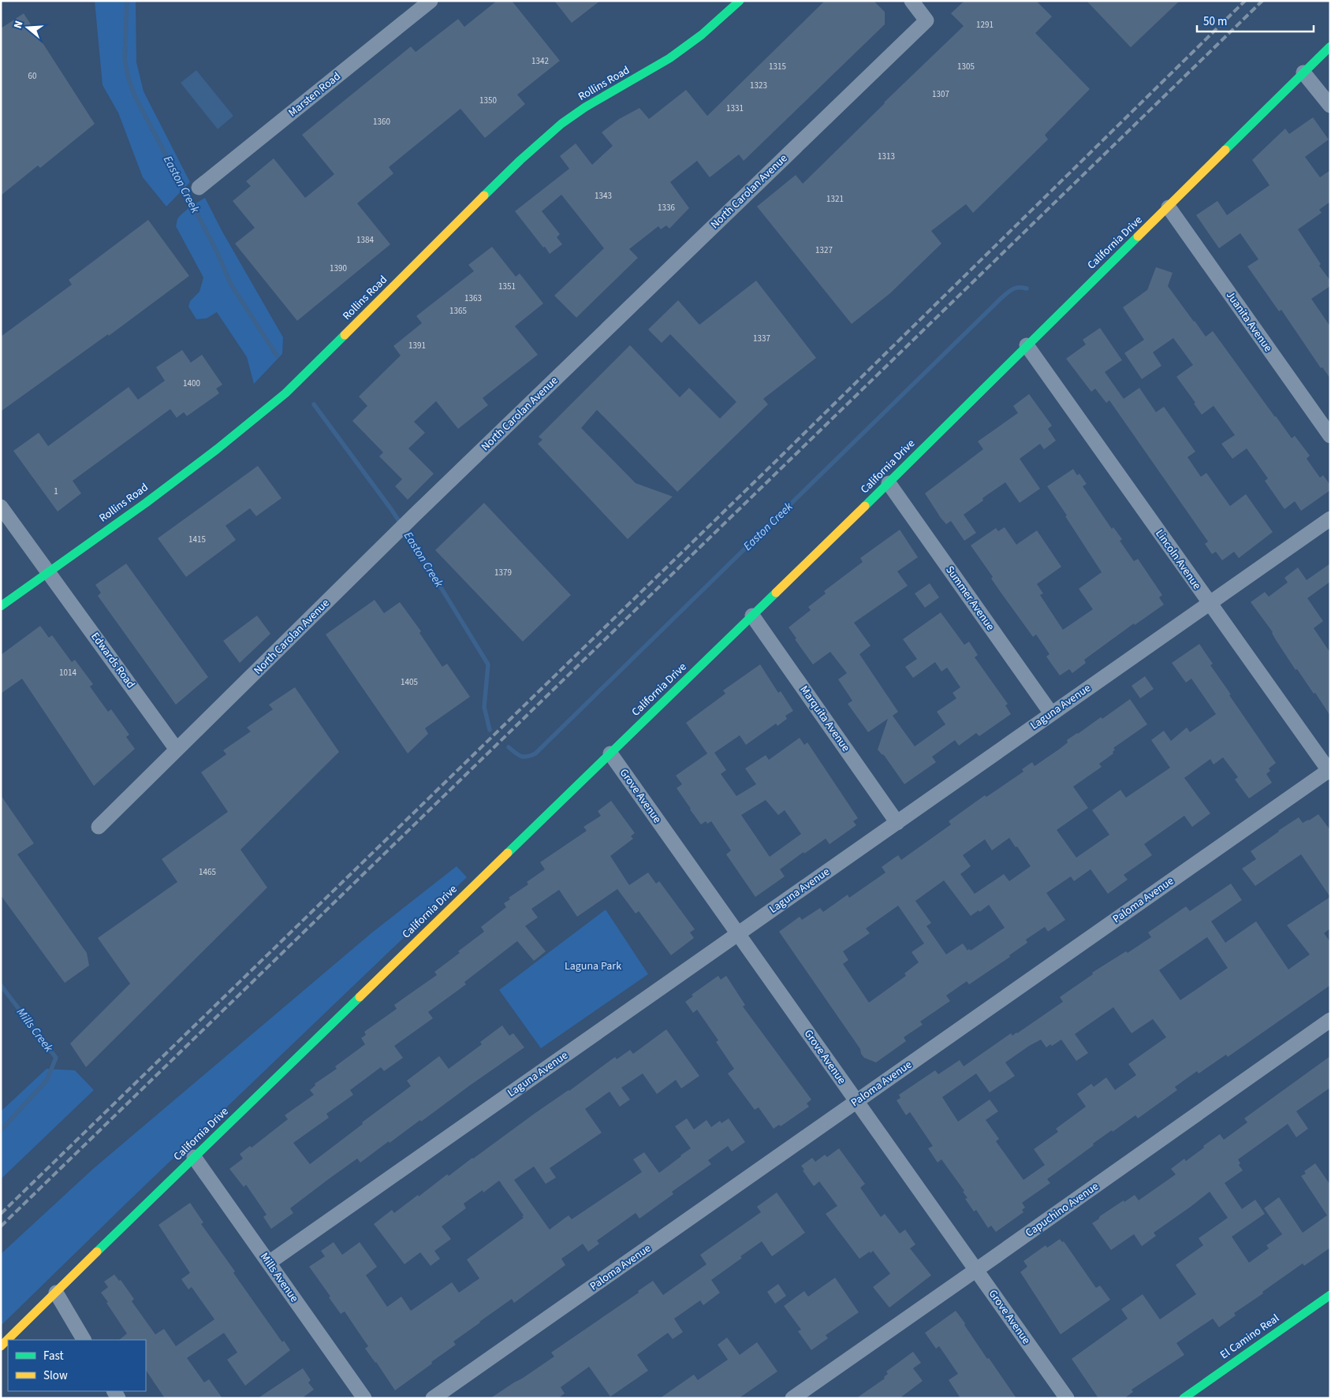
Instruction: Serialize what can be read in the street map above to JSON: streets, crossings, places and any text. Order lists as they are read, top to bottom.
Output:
{
  "streets": {
    "street": [
      "Rollins Road",
      "Marsten Road",
      "North Carolan Avenue",
      "California Drive",
      "Juanita Avenue",
      "Lincoln Avenue",
      "Summer Avenue",
      "Edwards Road",
      "Laguna Avenue",
      "Marquita Avenue",
      "Grove Avenue",
      "Paloma Avenue",
      "Capuchino Avenue",
      "Mills Avenue",
      "El Camino Real"
    ]
  },
  "crossings": [
    ["Rollins Road", "Edwards Road"],
    ["North Carolan Avenue", "Edwards Road"],
    ["California Drive", "Juanita Avenue"],
    ["California Drive", "Lincoln Avenue"],
    ["California Drive", "Summer Avenue"],
    ["California Drive", "Marquita Avenue"],
    ["California Drive", "Grove Avenue"],
    ["California Drive", "Mills Avenue"],
    ["Lincoln Avenue", "Laguna Avenue"],
    ["Lincoln Avenue", "Paloma Avenue"],
    ["Summer Avenue", "Laguna Avenue"],
    ["Laguna Avenue", "Marquita Avenue"],
    ["Laguna Avenue", "Grove Avenue"],
    ["Laguna Avenue", "Mills Avenue"],
    ["Grove Avenue", "Paloma Avenue"],
    ["Grove Avenue", "Capuchino Avenue"]
  ],
  "water": ["Easton Creek", "Mills Creek"],
  "parks": ["Laguna Park"],
  "house_numbers": [
    "1291",
    "1342",
    "1315",
    "1305",
    "60",
    "1323",
    "1307",
    "1350",
    "1331",
    "1360",
    "1313",
    "1343",
    "1321",
    "1336",
    "1384",
    "1327",
    "1390",
    "1351",
    "1363",
    "1365",
    "1337",
    "1391",
    "1400",
    "1",
    "1415",
    "1379",
    "1014",
    "1405",
    "1465"
  ],
  "legend": ["Fast", "Slow"],
  "scale_bar": "50 m",
  "north": "left"
}
